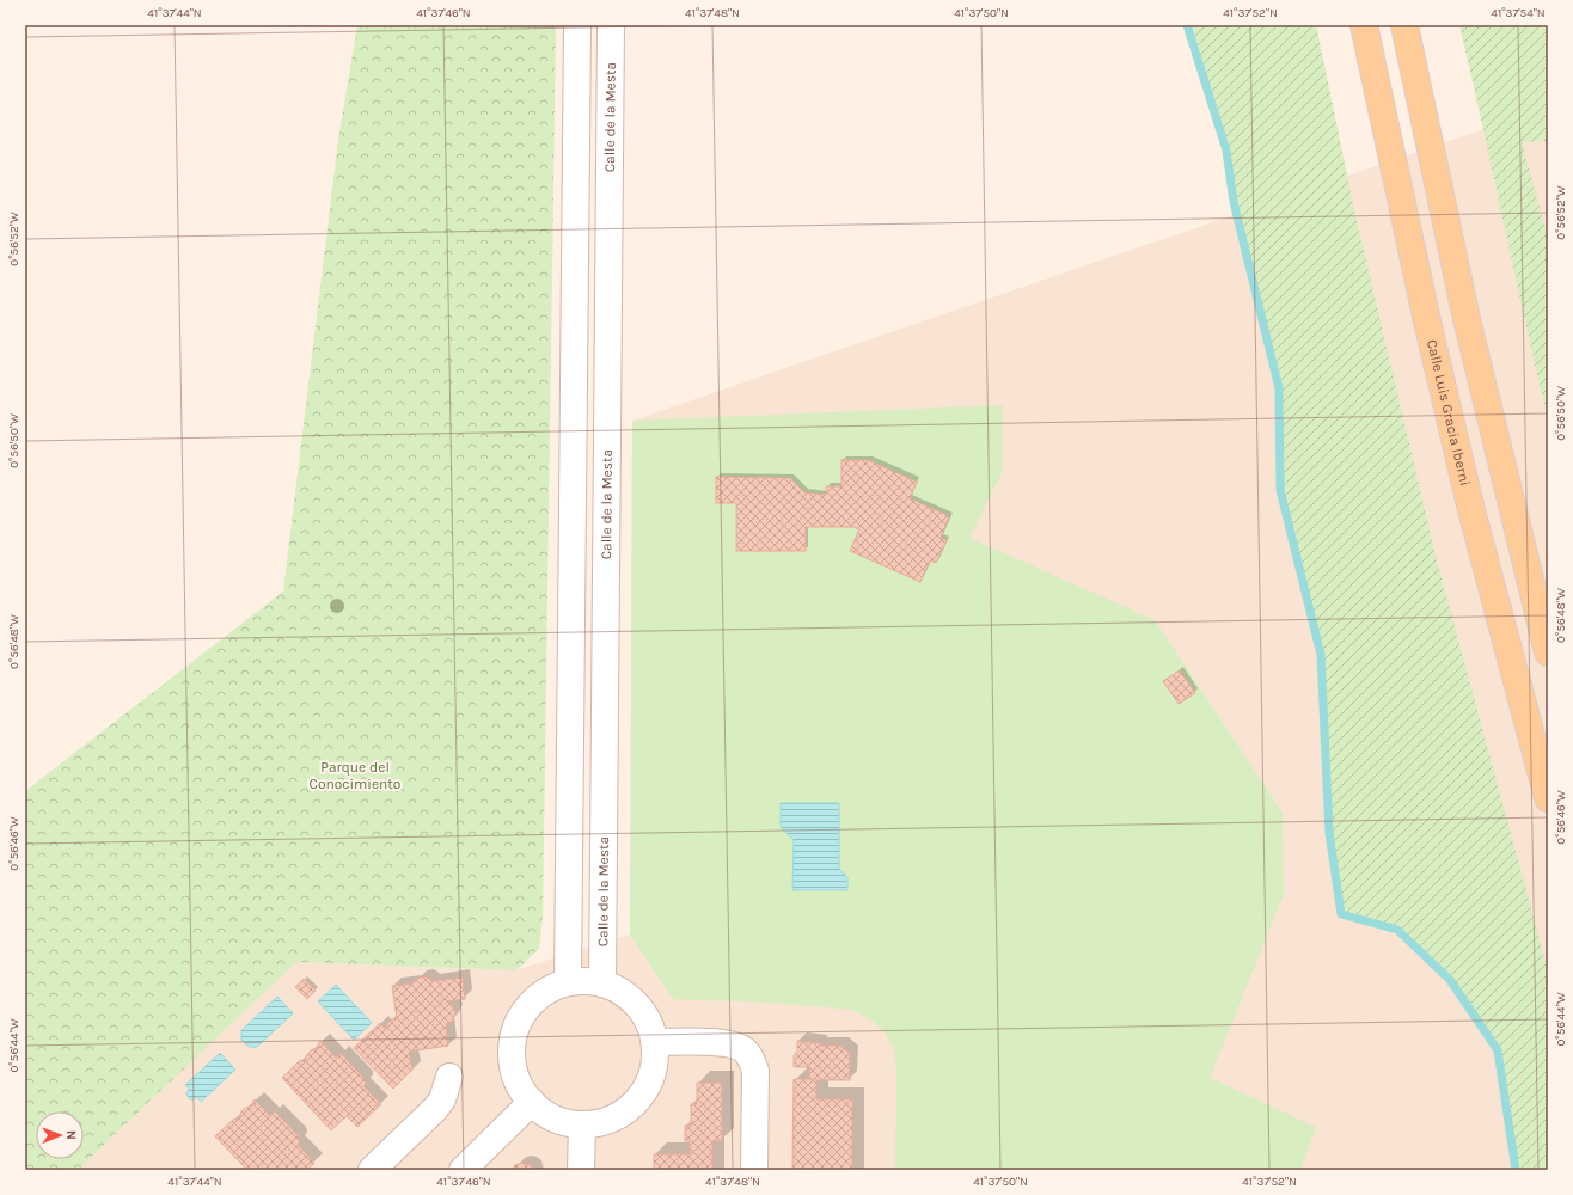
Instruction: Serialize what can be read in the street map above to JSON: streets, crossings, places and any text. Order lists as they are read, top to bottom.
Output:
{
  "streets": {
    "main road": ["Calle Luis Gracia Iberni"],
    "street": ["Calle de la Mesta"]
  },
  "parks": ["Parque del Conocimiento"],
  "north": "right",
  "coordinates": [
    "41°37'44\"N",
    "41°37'46\"N",
    "41°37'48\"N",
    "41°37'50\"N",
    "41°37'52\"N",
    "41°37'54\"N",
    "0°56'52\"W",
    "0°56'50\"W",
    "0°56'48\"W",
    "0°56'46\"W",
    "0°56'44\"W"
  ]
}
